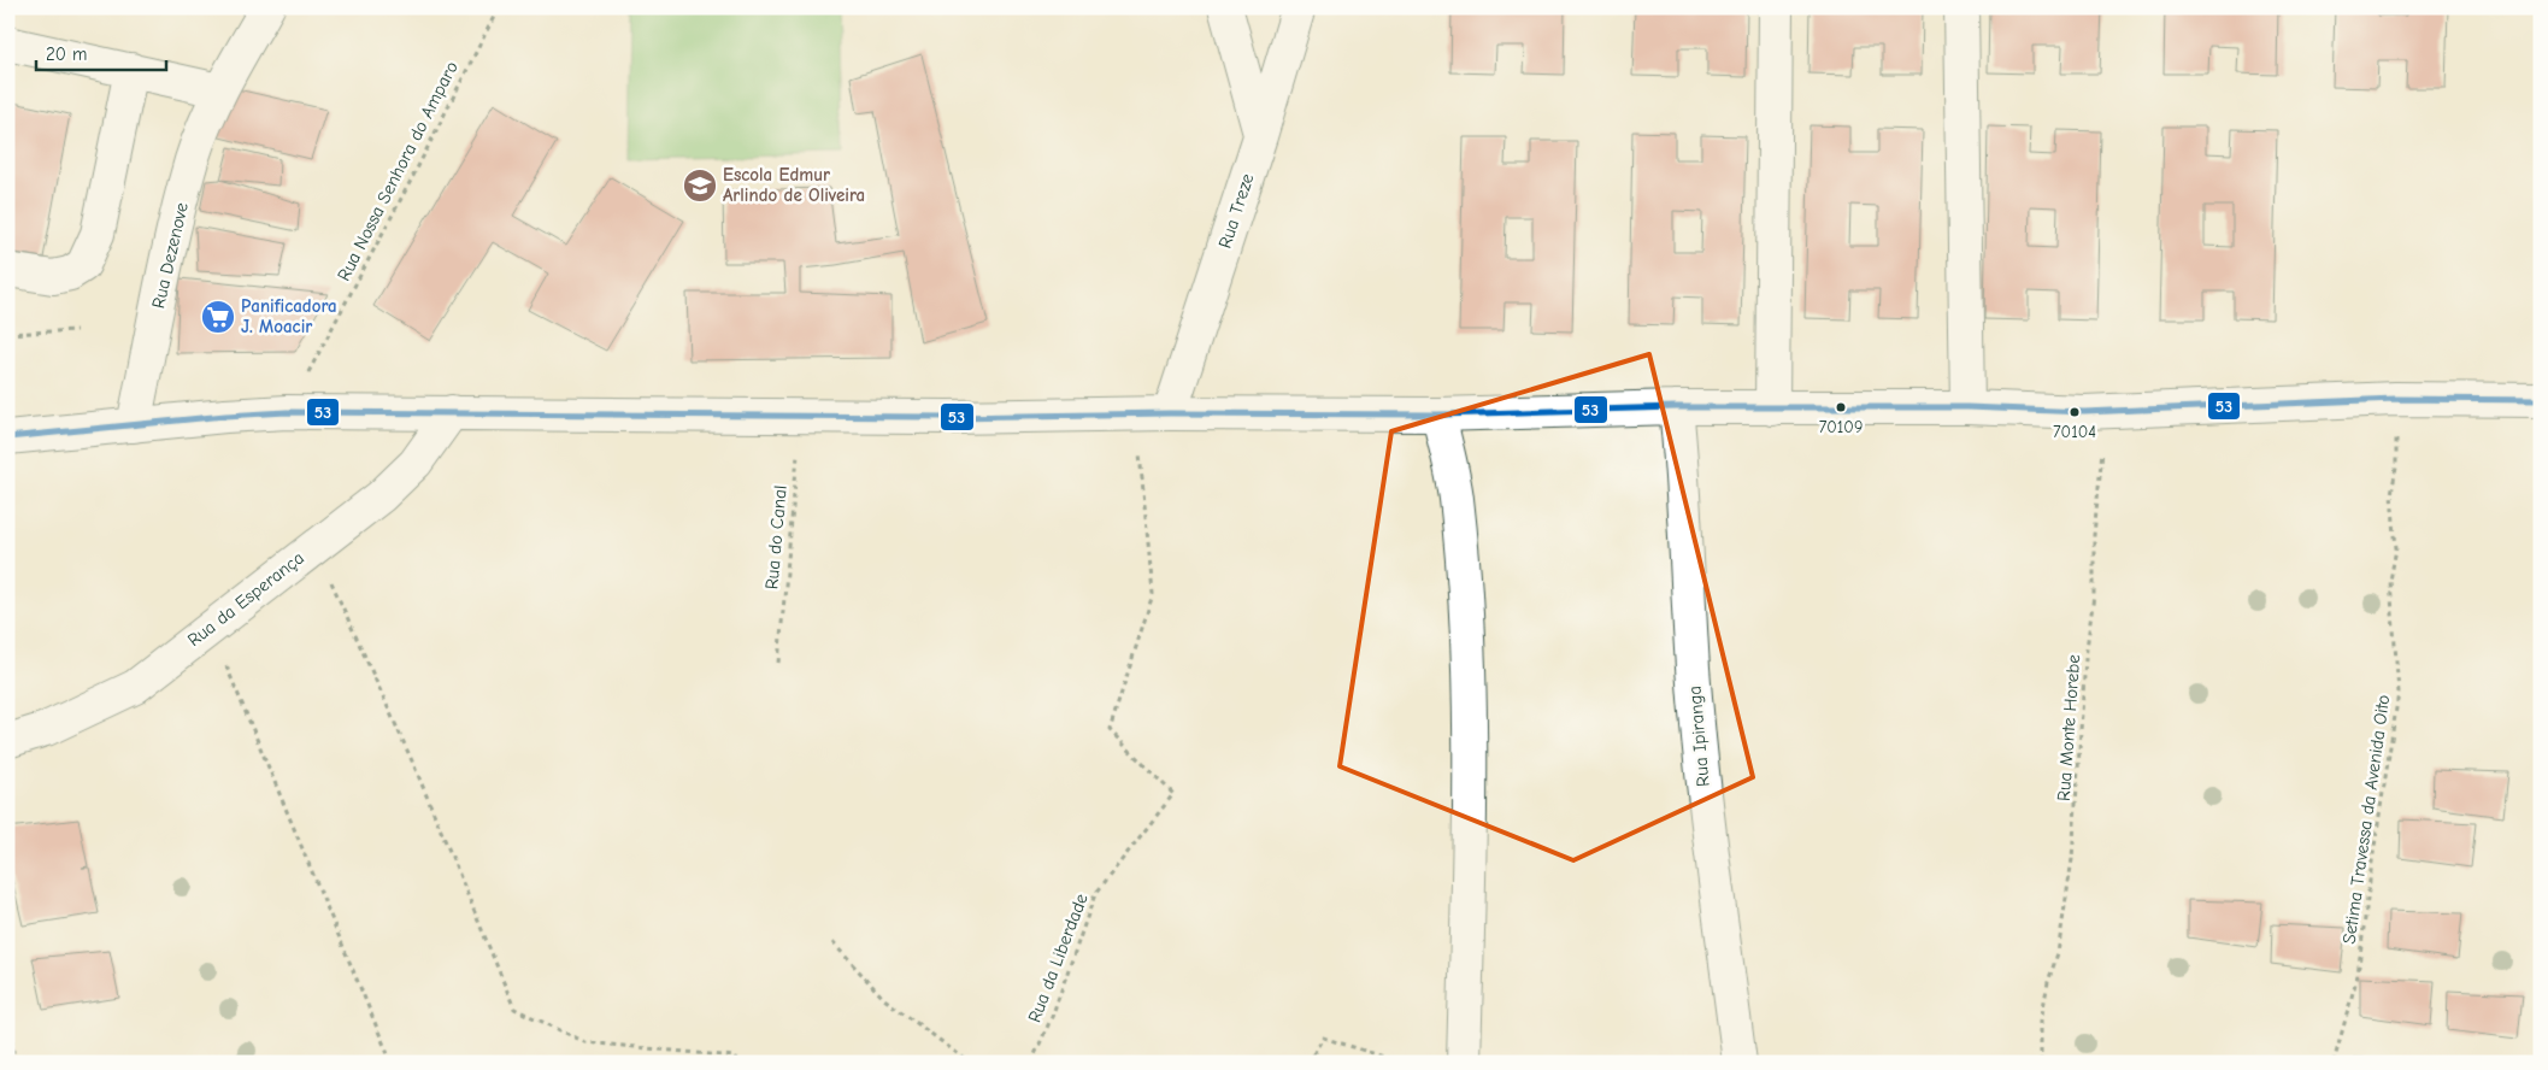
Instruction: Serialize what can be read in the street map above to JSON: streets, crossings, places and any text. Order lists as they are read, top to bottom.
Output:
{
  "streets": {
    "street": [
      "Rua Treze",
      "Rua Dezenove",
      "Rua da Esperança",
      "Rua Ipiranga"
    ],
    "path": [
      "Rua Nossa Senhora do Amparo",
      "Rua do Canal",
      "Rua Monte Horebe",
      "Setima Travessa da Avenida Oito",
      "Rua da Liberdade"
    ]
  },
  "places": {
    "school or university": ["Escola Edmur Arlindo de Oliveira"],
    "supermarket": ["Panificadora J. Moacir"],
    "other": ["70109", "70104"]
  },
  "lines": ["transit line 53"],
  "scale_bar": "20 m"
}
